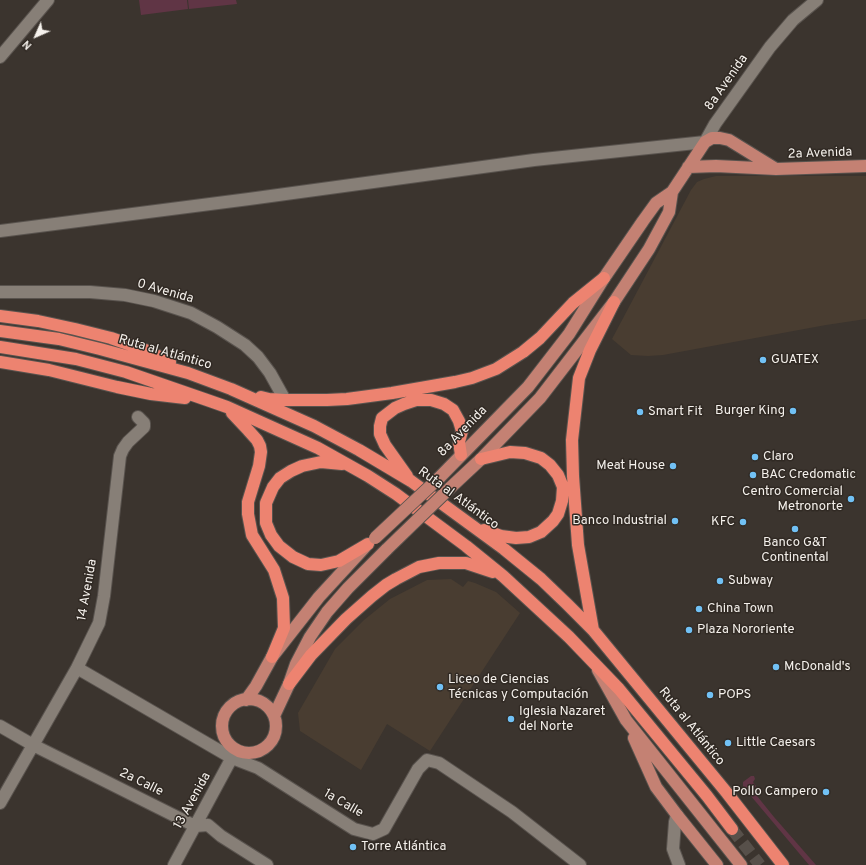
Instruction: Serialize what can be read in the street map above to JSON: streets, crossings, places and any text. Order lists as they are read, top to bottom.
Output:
{
  "streets": {
    "highway": ["Ruta al Atlántico"],
    "main road": ["8a Avenida", "2a Avenida"],
    "street": [
      "0 Avenida",
      "14 Avenida",
      "2a Calle",
      "13 Avenida",
      "1a Calle"
    ]
  },
  "crossings": [
    ["8a Avenida", "2a Avenida"],
    ["8a Avenida", "13 Avenida"],
    ["8a Avenida", "1a Calle"],
    ["14 Avenida", "2a Calle"],
    ["14 Avenida", "1a Calle"],
    ["2a Calle", "13 Avenida"],
    ["13 Avenida", "1a Calle"]
  ],
  "places": [
    "GUATEX",
    "Burger King",
    "Smart Fit",
    "Claro",
    "Meat House",
    "BAC Credomatic",
    "Centro Comercial Metronorte",
    "Banco Industrial",
    "KFC",
    "Banco G&T Continental",
    "Subway",
    "China Town",
    "Plaza Nororiente",
    "McDonald's",
    "Liceo de Ciencias Técnicas y Computación",
    "POPS",
    "Iglesia Nazaret del Norte",
    "Little Caesars",
    "Pollo Campero",
    "Torre Atlántica"
  ],
  "north": "bottom left"
}
